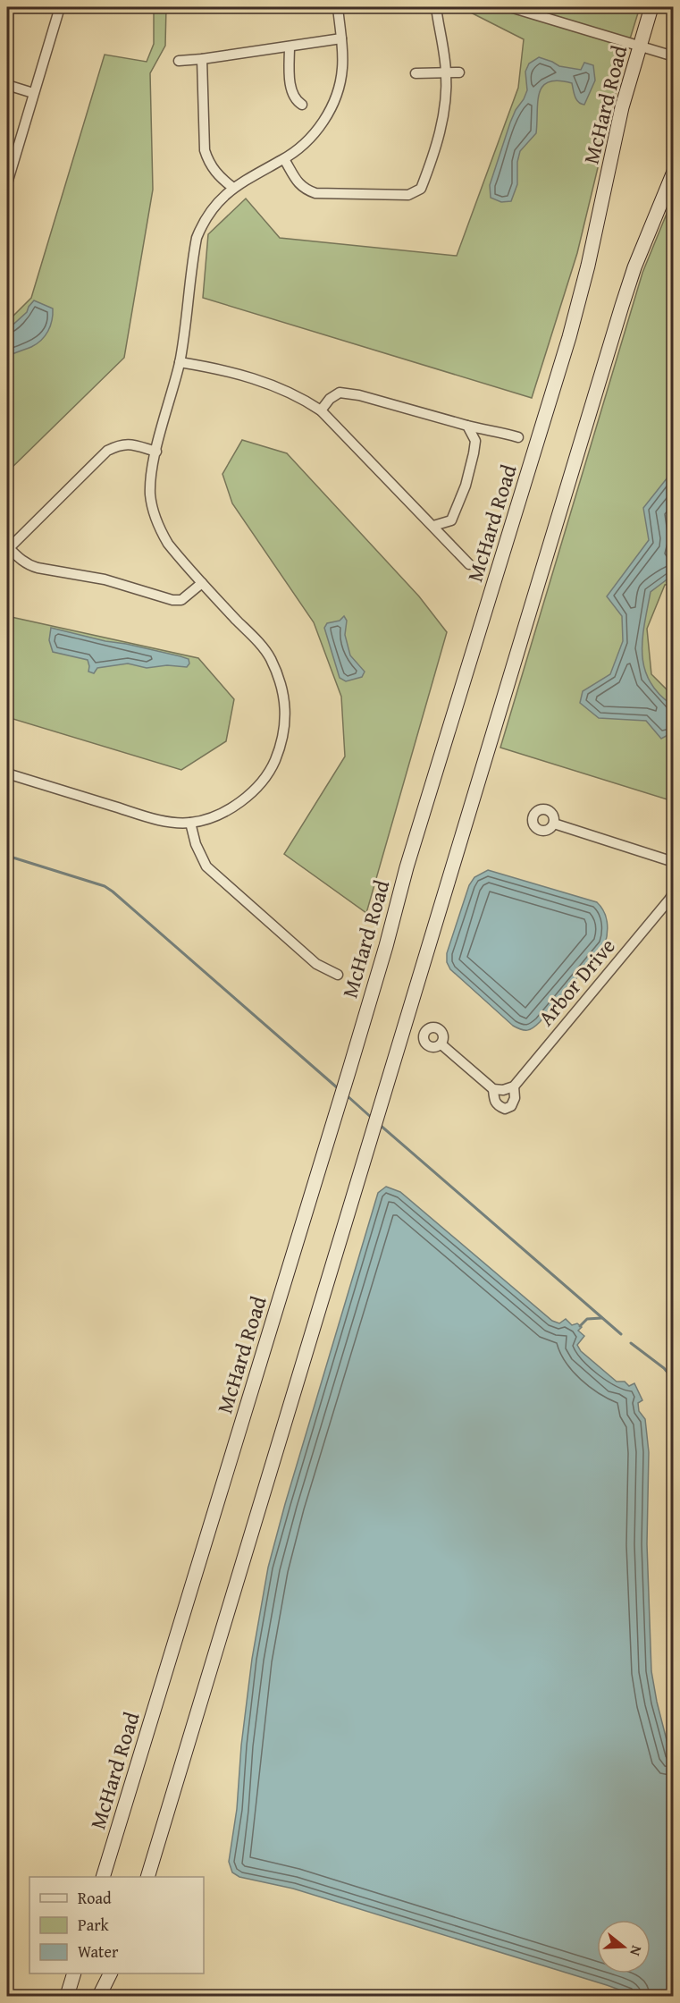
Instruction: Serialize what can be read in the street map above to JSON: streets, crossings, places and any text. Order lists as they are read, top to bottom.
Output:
{
  "streets": {
    "main road": ["McHard Road"],
    "street": ["Arbor Drive"]
  },
  "legend": ["Road", "Park", "Water"],
  "north": "right"
}
